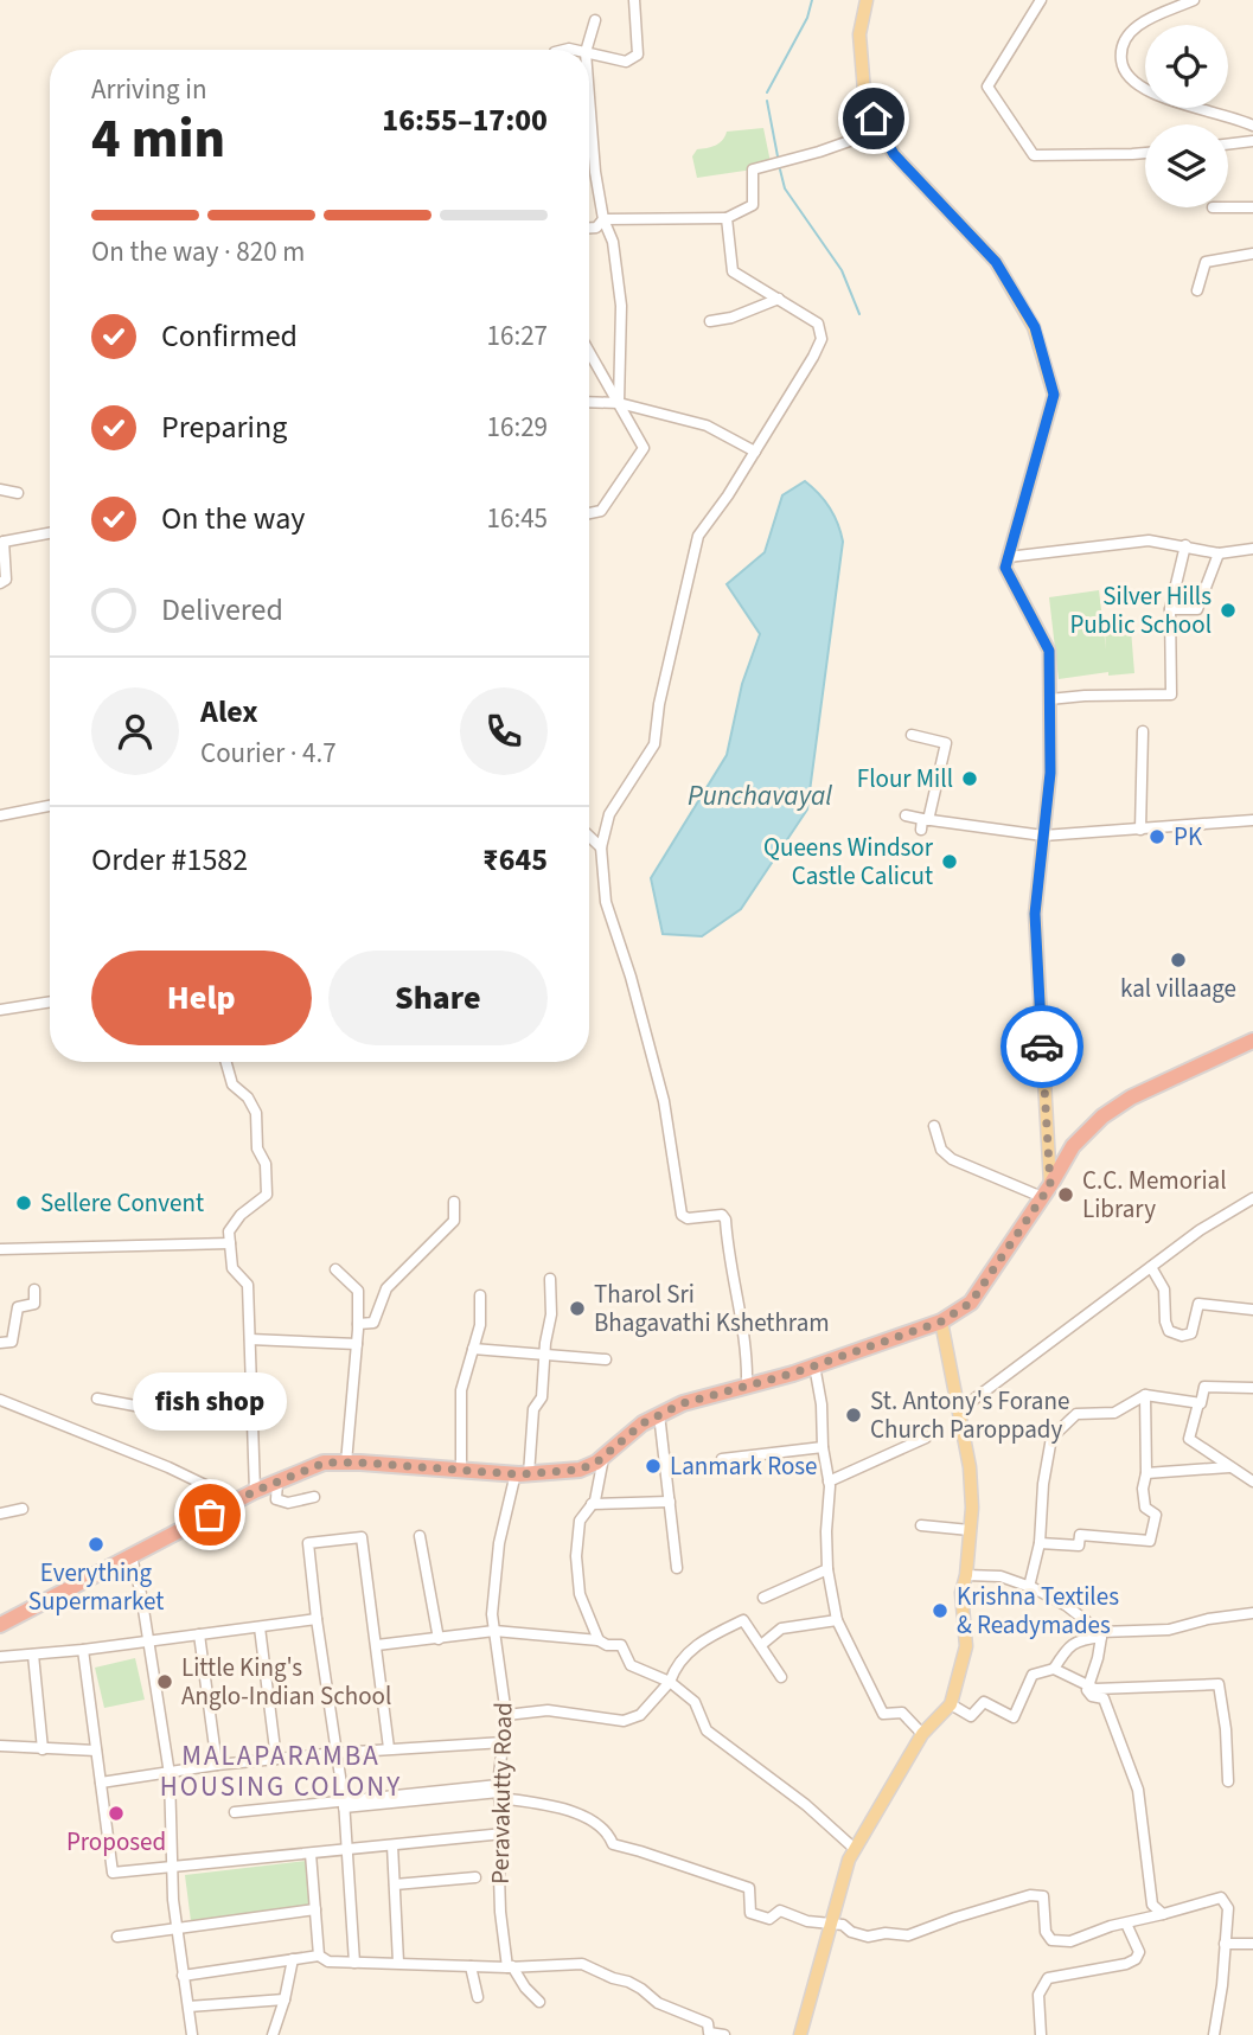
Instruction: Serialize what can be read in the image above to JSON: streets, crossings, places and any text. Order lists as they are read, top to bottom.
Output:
{
  "streets": {
    "street": ["Peravakutty Road"]
  },
  "districts": ["MALAPARAMBA HOUSING COLONY"],
  "water": ["Punchavayal"],
  "places": [
    "Silver Hills Public School",
    "Flour Mill",
    "PK",
    "Queens Windsor Castle Calicut",
    "kal villaage",
    "C.C. Memorial Library",
    "Sellere Convent",
    "Tharol Sri Bhagavathi Kshethram",
    "St. Antony's Forane Church Paroppady",
    "Lanmark Rose",
    "fish shop",
    "Everything Supermarket",
    "Krishna Textiles & Readymades",
    "Little King's Anglo-Indian School",
    "Proposed"
  ],
  "page": {
    "heading": ["4 min", "Arriving in", "16:55–17:00"],
    "panel": [
      "Alex",
      "Courier · 4.7",
      "Order #1582",
      "₹645"
    ],
    "bar": "On the way · 820 m",
    "list": [
      ["Confirmed", "16:27"],
      ["Preparing", "16:29"],
      ["On the way", "16:45"],
      "Delivered"
    ],
    "buttons": ["Help", "Share"],
    "bubble": "fish shop"
  }
}
